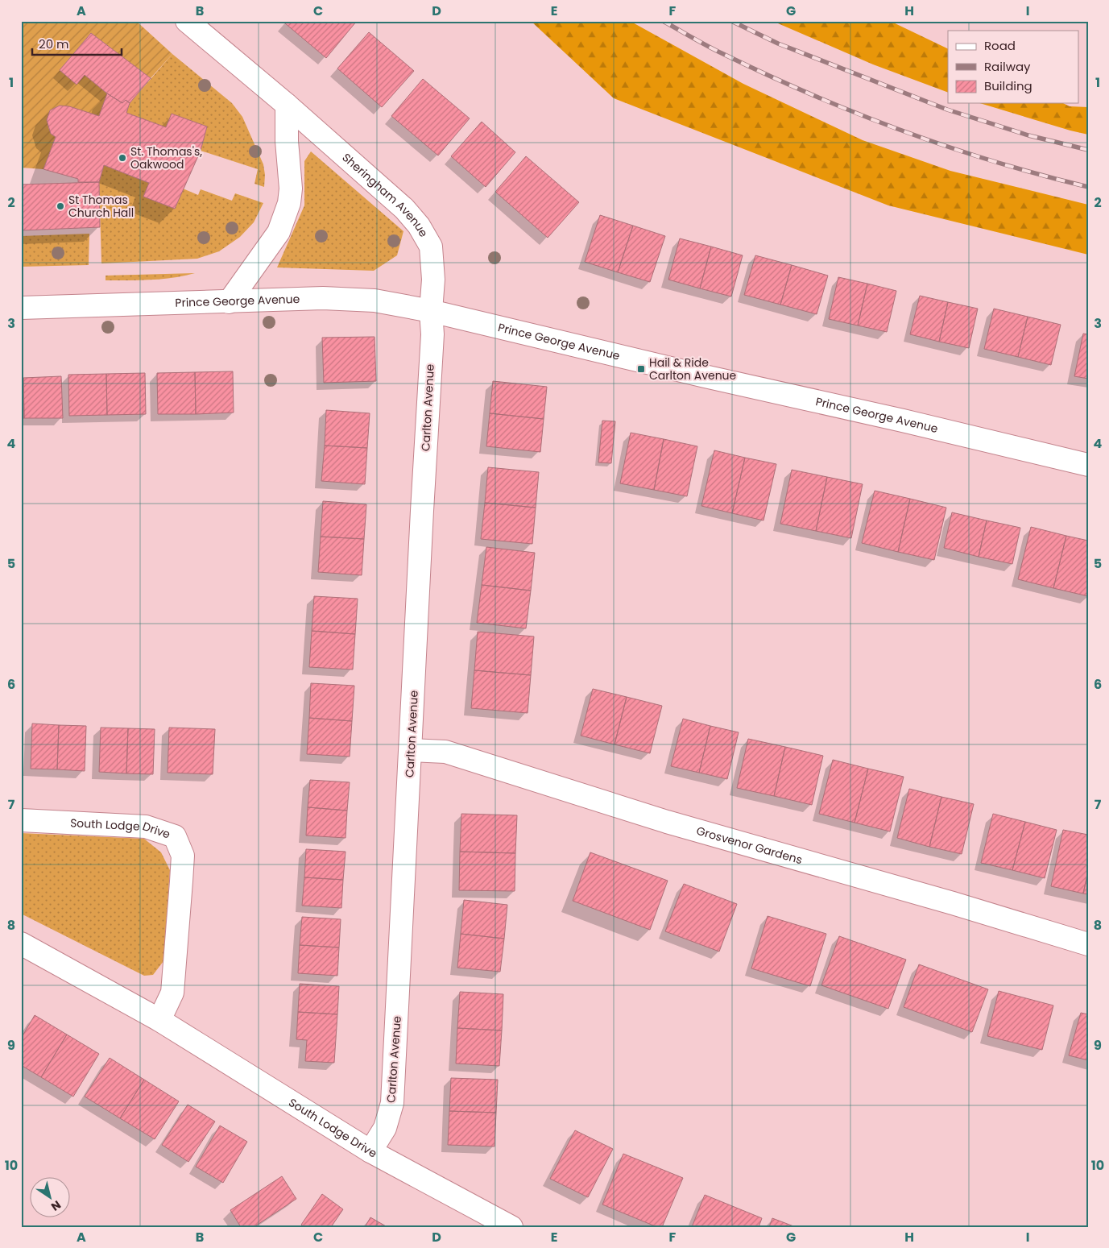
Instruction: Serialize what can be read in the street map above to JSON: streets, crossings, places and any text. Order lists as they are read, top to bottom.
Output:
{
  "streets": {
    "street": [
      "Sheringham Avenue",
      "Prince George Avenue",
      "Carlton Avenue",
      "South Lodge Drive",
      "Grosvenor Gardens"
    ]
  },
  "crossings": [
    ["Sheringham Avenue", "Prince George Avenue"],
    ["Sheringham Avenue", "Carlton Avenue"],
    ["Prince George Avenue", "Carlton Avenue"],
    ["Carlton Avenue", "South Lodge Drive"],
    ["Carlton Avenue", "Grosvenor Gardens"]
  ],
  "places": {
    "other": ["St. Thomas's, Oakwood", "St Thomas Church Hall"],
    "transit": ["Hail & Ride Carlton Avenue"]
  },
  "legend": ["Road", "Railway", "Building"],
  "scale_bar": "20 m",
  "north": "bottom right",
  "grid": {
    "columns": [
      "A",
      "B",
      "C",
      "D",
      "E",
      "F",
      "G",
      "H",
      "I"
    ],
    "rows": [
      "1",
      "2",
      "3",
      "4",
      "5",
      "6",
      "7",
      "8",
      "9",
      "10"
    ]
  }
}
